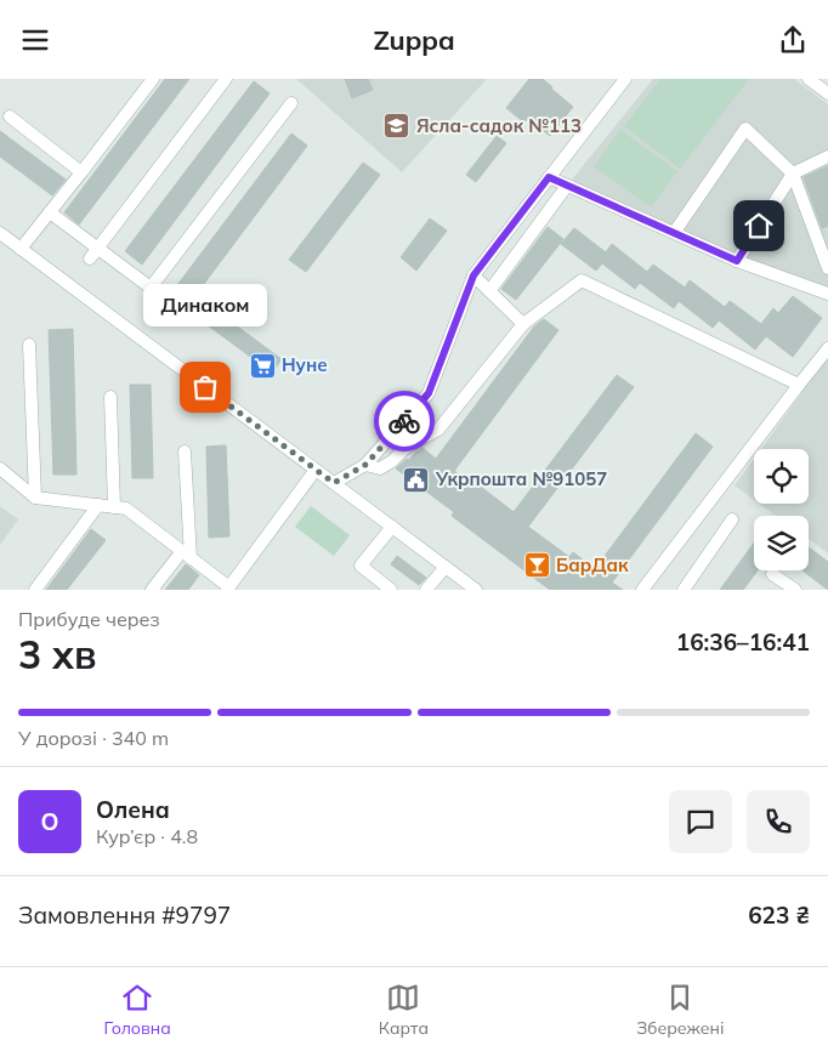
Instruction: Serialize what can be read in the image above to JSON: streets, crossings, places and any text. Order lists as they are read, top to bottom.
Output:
{
  "places": {
    "school or university": ["Ясла-садок №113"],
    "supermarket": ["Нуне"],
    "other": ["Динаком"],
    "public building": ["Укрпошта №91057"],
    "bar": ["БарДак"]
  },
  "page": {
    "header": "Zuppa",
    "bubble": "Динаком",
    "heading": ["3 хв", "Прибуде через", "16:36–16:41"],
    "panel": [
      "Олена",
      "Кур’єр · 4.8",
      "Замовлення #9797",
      "623 ₴"
    ],
    "bar": "У дорозі · 340 m",
    "round": "О",
    "tabs": ["Головна", "Карта", "Збережені"]
  }
}
